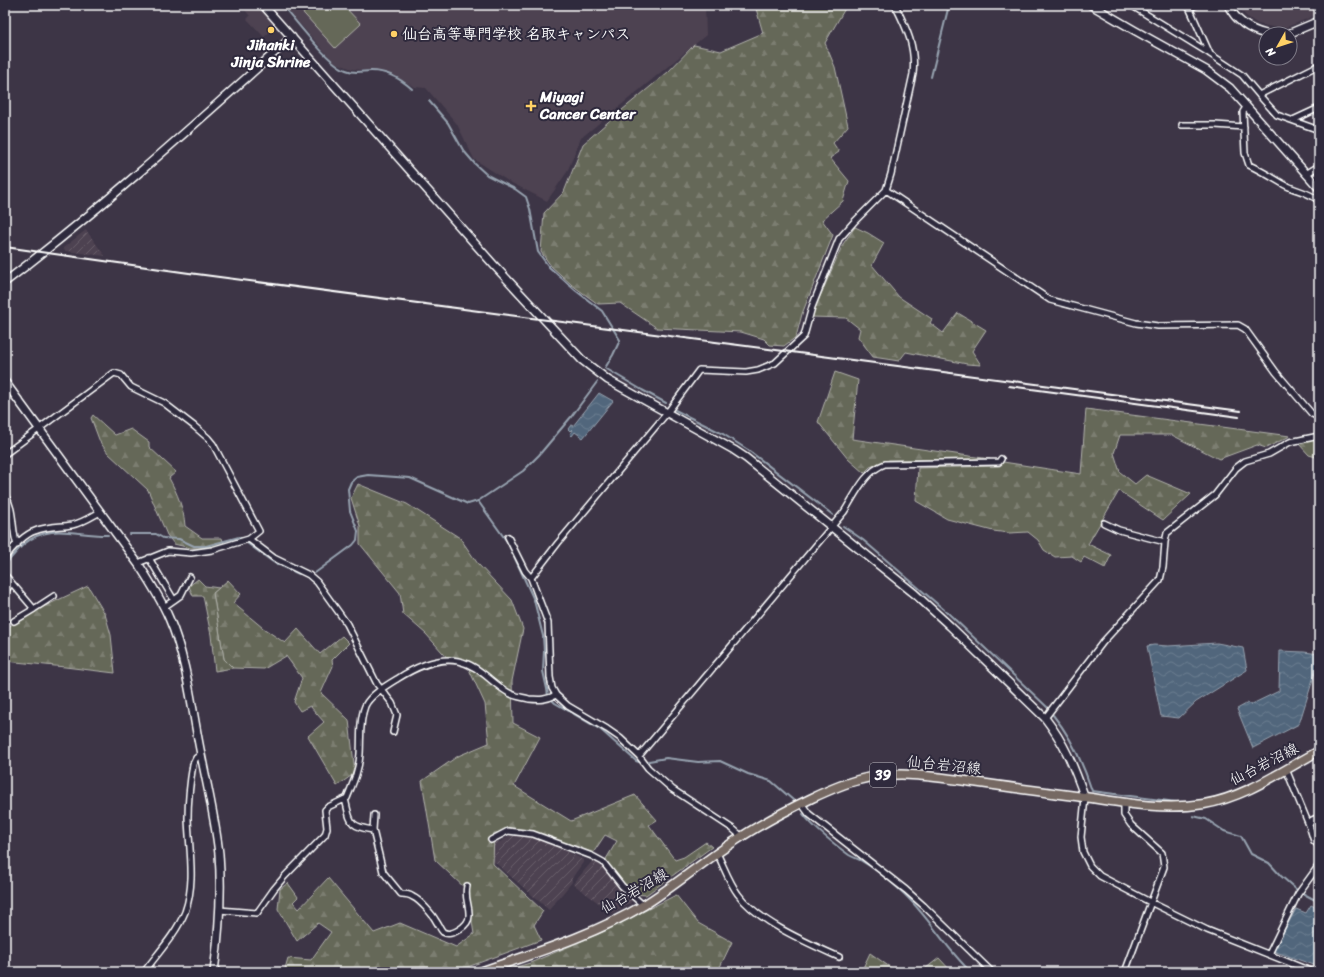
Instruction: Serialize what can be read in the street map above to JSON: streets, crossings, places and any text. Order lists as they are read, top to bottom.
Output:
{
  "streets": {
    "main road": ["仙台岩沼線", "39"]
  },
  "places": {
    "other": ["Jihanki Jinja Shrine", "仙台高等専門学校 名取キャンパス"],
    "health": ["Miyagi Cancer Center"]
  },
  "north": "bottom left"
}
